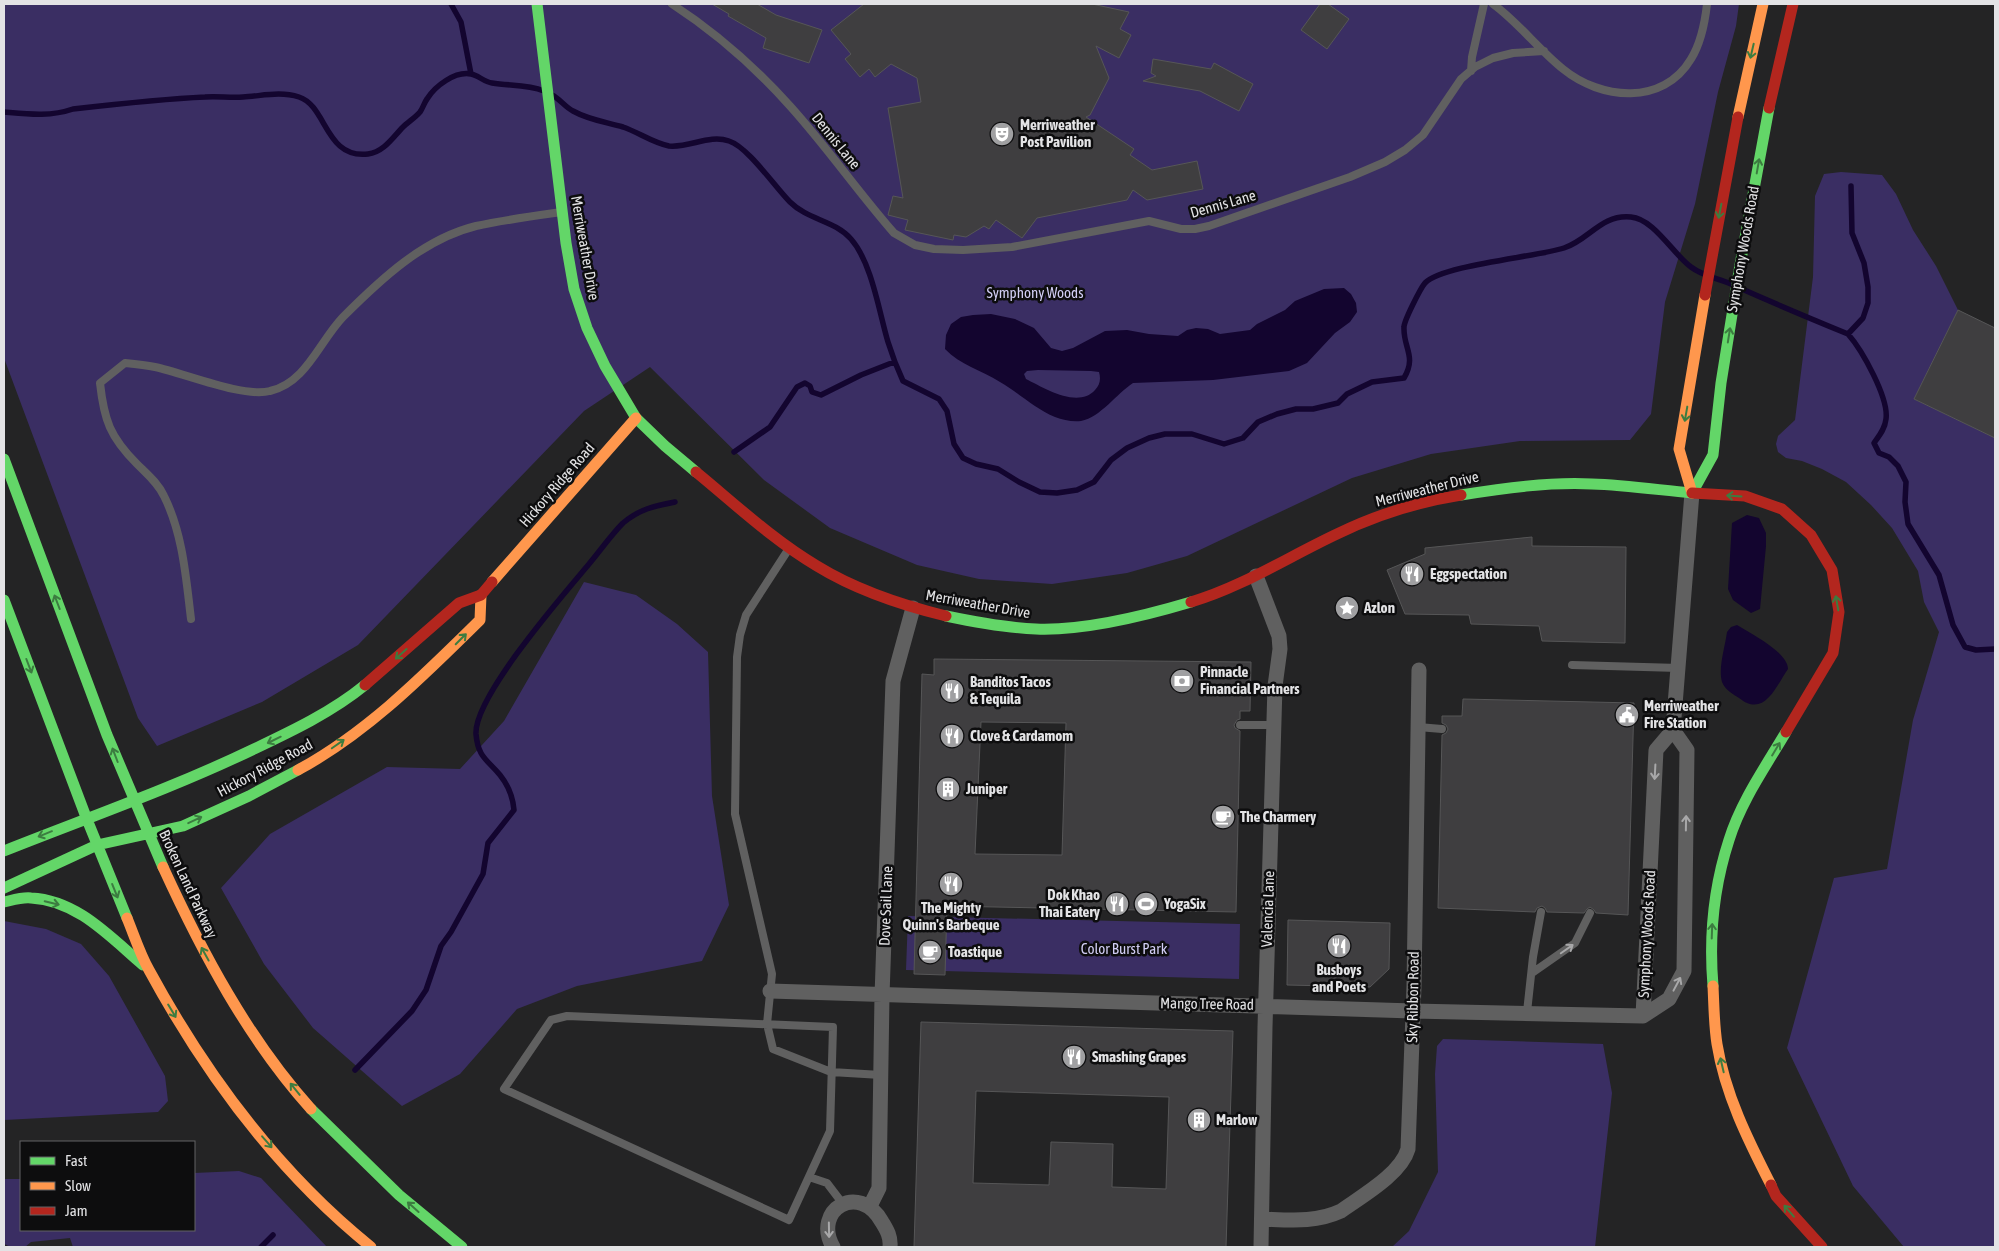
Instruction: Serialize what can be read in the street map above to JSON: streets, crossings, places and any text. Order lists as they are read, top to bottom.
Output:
{
  "streets": {
    "main road": [
      "Merriweather Drive",
      "Symphony Woods Road",
      "Hickory Ridge Road",
      "Broken Land Parkway"
    ],
    "street": [
      "Dove Sail Lane",
      "Valencia Lane",
      "Sky Ribbon Road",
      "Mango Tree Road"
    ],
    "lane": ["Dennis Lane"]
  },
  "crossings": [
    ["Merriweather Drive", "Symphony Woods Road"],
    ["Merriweather Drive", "Hickory Ridge Road"],
    ["Merriweather Drive", "Dove Sail Lane"],
    ["Merriweather Drive", "Valencia Lane"],
    ["Symphony Woods Road", "Mango Tree Road"],
    ["Hickory Ridge Road", "Broken Land Parkway"],
    ["Dove Sail Lane", "Mango Tree Road"],
    ["Valencia Lane", "Sky Ribbon Road"],
    ["Valencia Lane", "Mango Tree Road"],
    ["Sky Ribbon Road", "Mango Tree Road"]
  ],
  "parks": ["Symphony Woods", "Color Burst Park"],
  "places": {
    "theatre": ["Merriweather Post Pavilion"],
    "restaurant": [
      "Eggspectation",
      "Banditos Tacos & Tequila",
      "Clove & Cardamom",
      "The Mighty Quinn's Barbeque",
      "Dok Khao Thai Eatery",
      "Busboys and Poets",
      "Smashing Grapes"
    ],
    "place": ["Azlon"],
    "bank": ["Pinnacle Financial Partners"],
    "public building": ["Merriweather Fire Station"],
    "building": ["Juniper", "Marlow"],
    "cafe": ["The Charmery", "Toastique"],
    "sports": ["YogaSix"]
  },
  "legend": ["Fast", "Slow", "Jam"]
}
